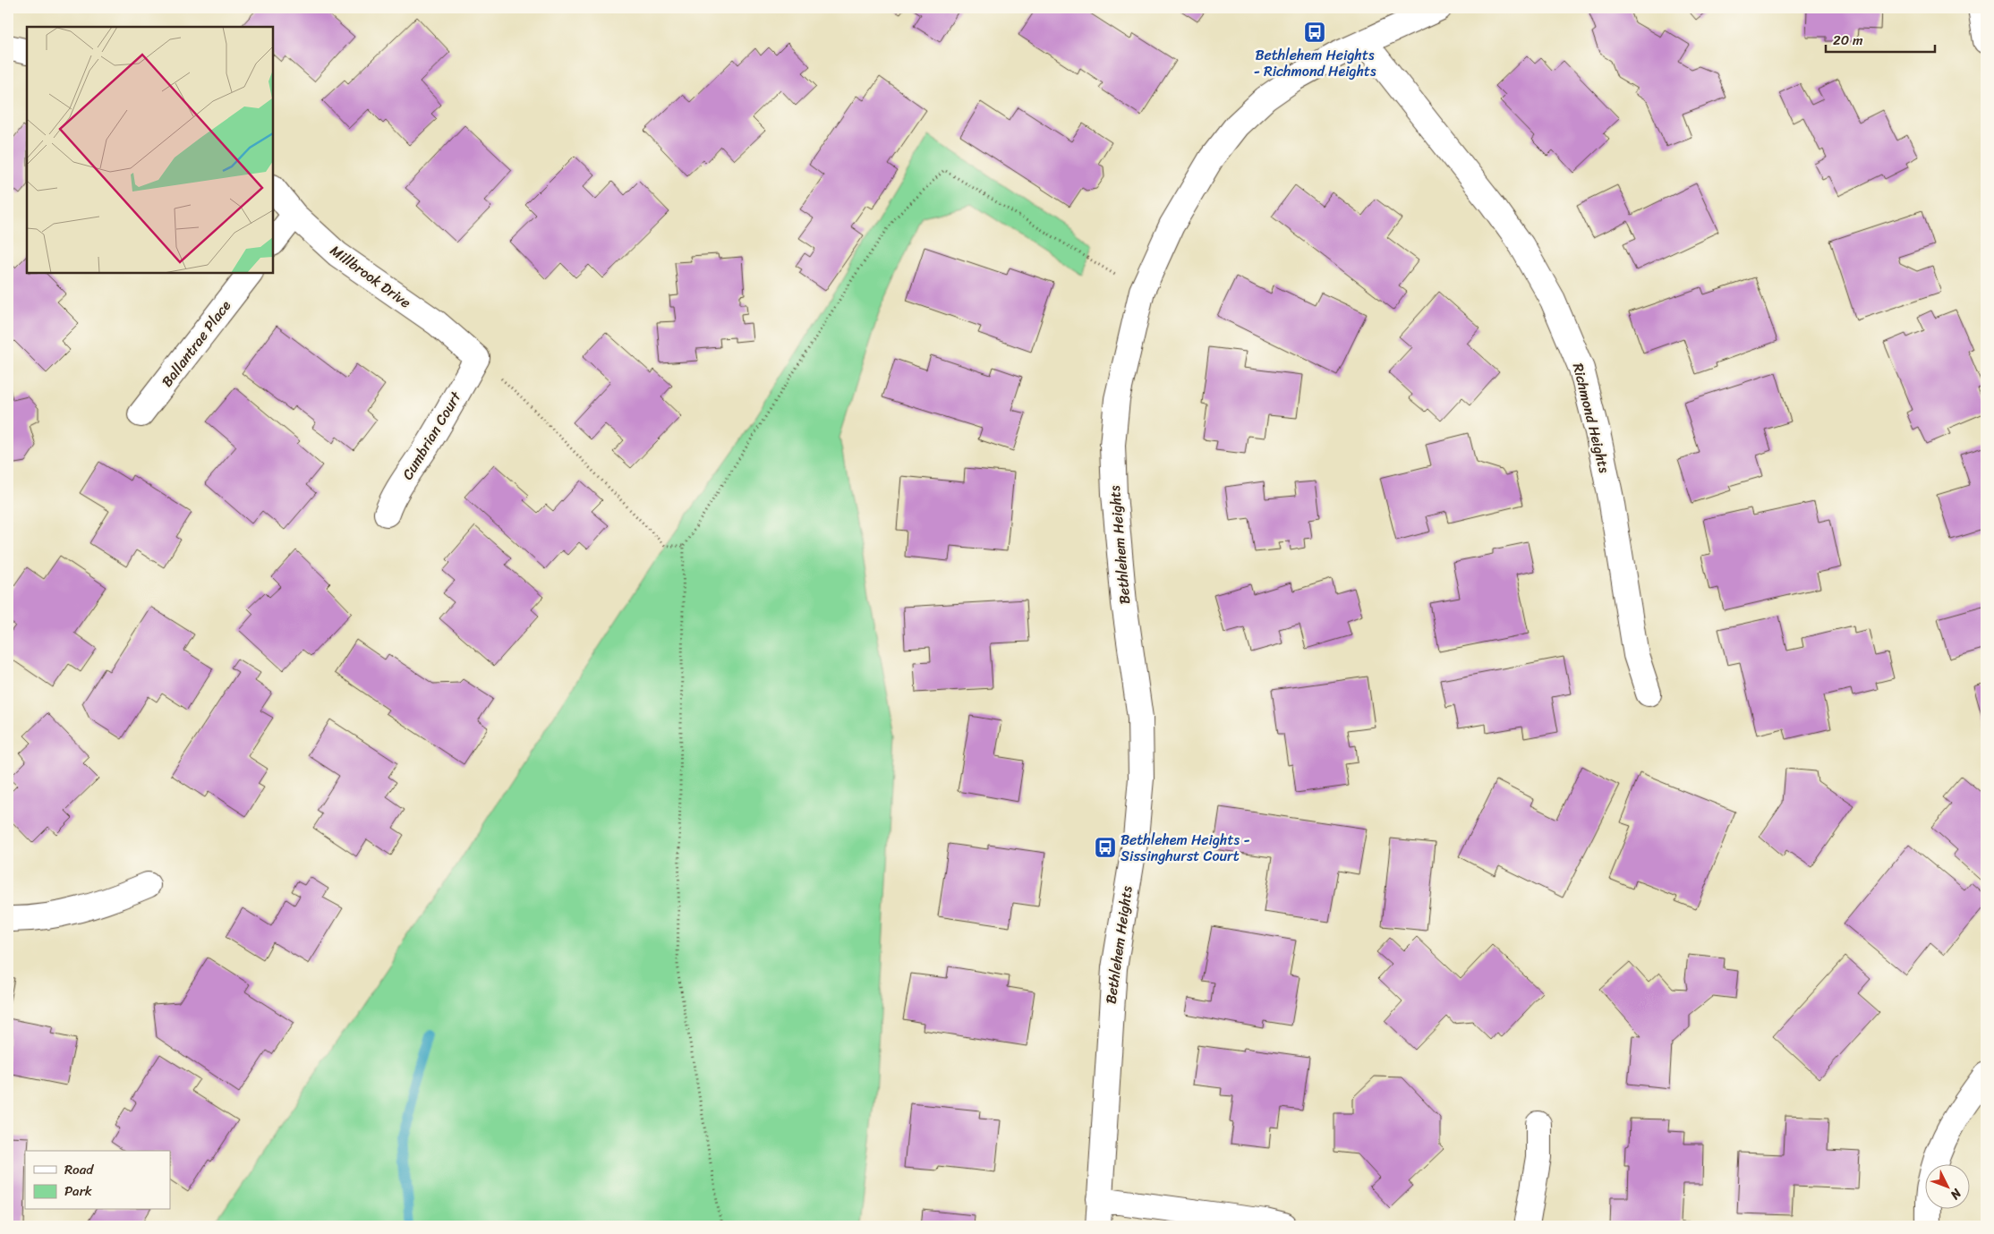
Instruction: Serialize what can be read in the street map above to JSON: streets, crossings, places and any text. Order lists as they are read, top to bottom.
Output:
{
  "streets": {
    "street": [
      "Millbrook Drive",
      "Ballantrae Place",
      "Richmond Heights",
      "Cumbrian Court",
      "Bethlehem Heights"
    ]
  },
  "crossings": [
    ["Millbrook Drive", "Cumbrian Court"],
    ["Richmond Heights", "Bethlehem Heights"]
  ],
  "places": {
    "bus stop": ["Bethlehem Heights - Richmond Heights", "Bethlehem Heights - Sissinghurst Court"]
  },
  "legend": ["Road", "Park"],
  "scale_bar": "20 m",
  "north": "bottom right"
}
